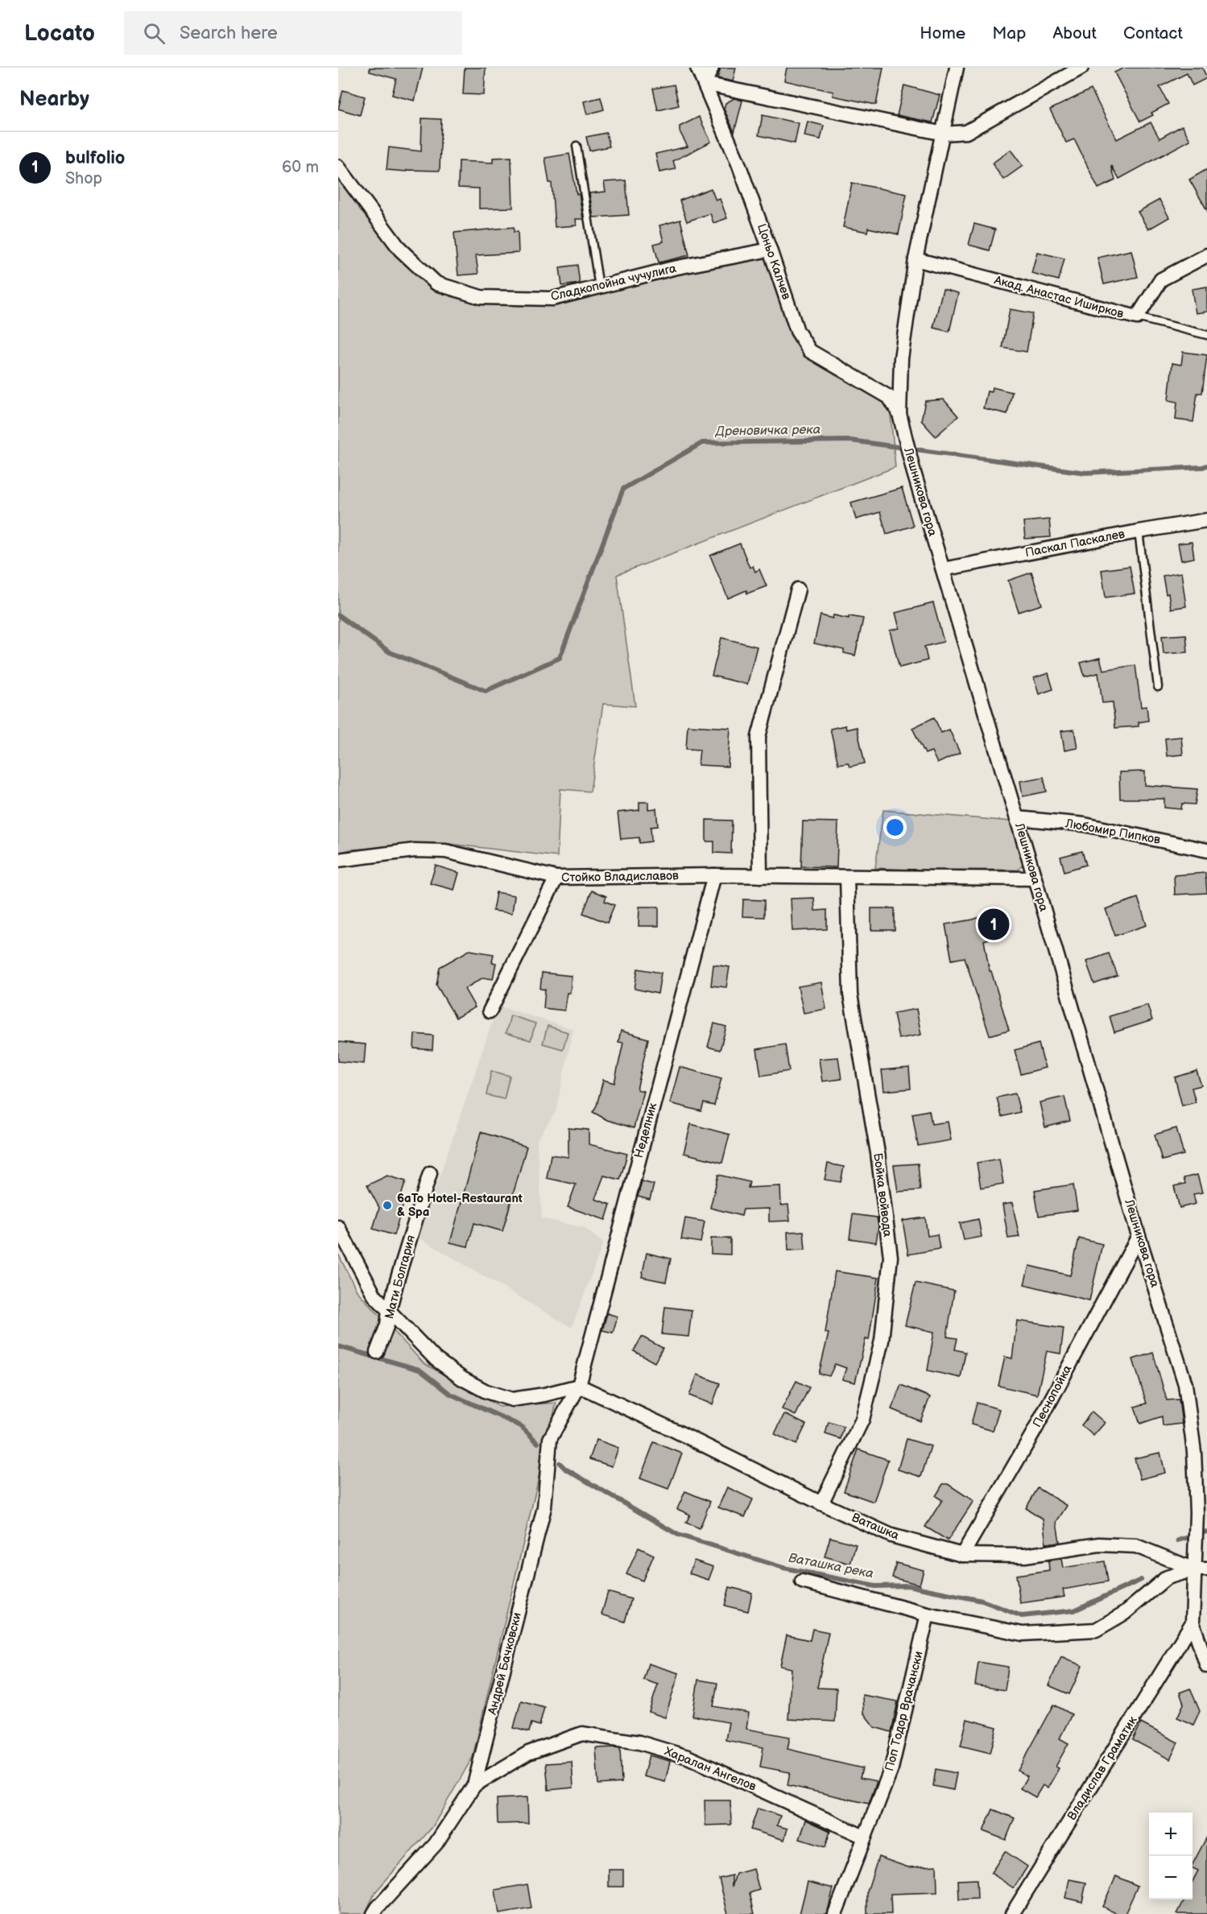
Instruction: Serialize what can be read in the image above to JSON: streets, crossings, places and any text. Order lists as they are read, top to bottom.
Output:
{
  "streets": {
    "street": [
      "Цоньо Калчев",
      "Сладкопойна чучулига",
      "Акад. Анастас Иширков",
      "Лешникова гора",
      "Паскал Паскалев",
      "Любомир Пипков",
      "Стойко Владиславов",
      "Неделник",
      "Бойка войвода",
      "Мати Болгария",
      "Песнопойка",
      "Ваташка",
      "Андрей Бачковски",
      "Поп Тодор Врачански",
      "Владислав Граматик",
      "Харалан Ангелов"
    ]
  },
  "crossings": [
    ["Цоньо Калчев", "Сладкопойна чучулига"],
    ["Цоньо Калчев", "Лешникова гора"],
    ["Акад. Анастас Иширков", "Лешникова гора"],
    ["Лешникова гора", "Паскал Паскалев"],
    ["Лешникова гора", "Любомир Пипков"],
    ["Лешникова гора", "Стойко Владиславов"],
    ["Лешникова гора", "Песнопойка"],
    ["Лешникова гора", "Ваташка"],
    ["Лешникова гора", "Владислав Граматик"],
    ["Стойко Владиславов", "Неделник"],
    ["Стойко Владиславов", "Бойка войвода"],
    ["Неделник", "Ваташка"],
    ["Неделник", "Андрей Бачковски"],
    ["Бойка войвода", "Ваташка"],
    ["Песнопойка", "Ваташка"],
    ["Ваташка", "Андрей Бачковски"],
    ["Андрей Бачковски", "Харалан Ангелов"],
    ["Поп Тодор Врачански", "Харалан Ангелов"]
  ],
  "water": ["Дреновичка река", "Ваташка река"],
  "places": ["6aTo Hotel-Restaurant & Spa"],
  "page": {
    "header": "Locato",
    "search": "Search here",
    "nav": [
      "Home",
      "Map",
      "About",
      "Contact"
    ],
    "heading": "Nearby",
    "list": [
      {
        "mark": "1",
        "name": "bulfolio",
        "note": "Shop",
        "value": "60 m"
      }
    ],
    "pins": "1",
    "map_buttons": ["+", "−"]
  }
}
